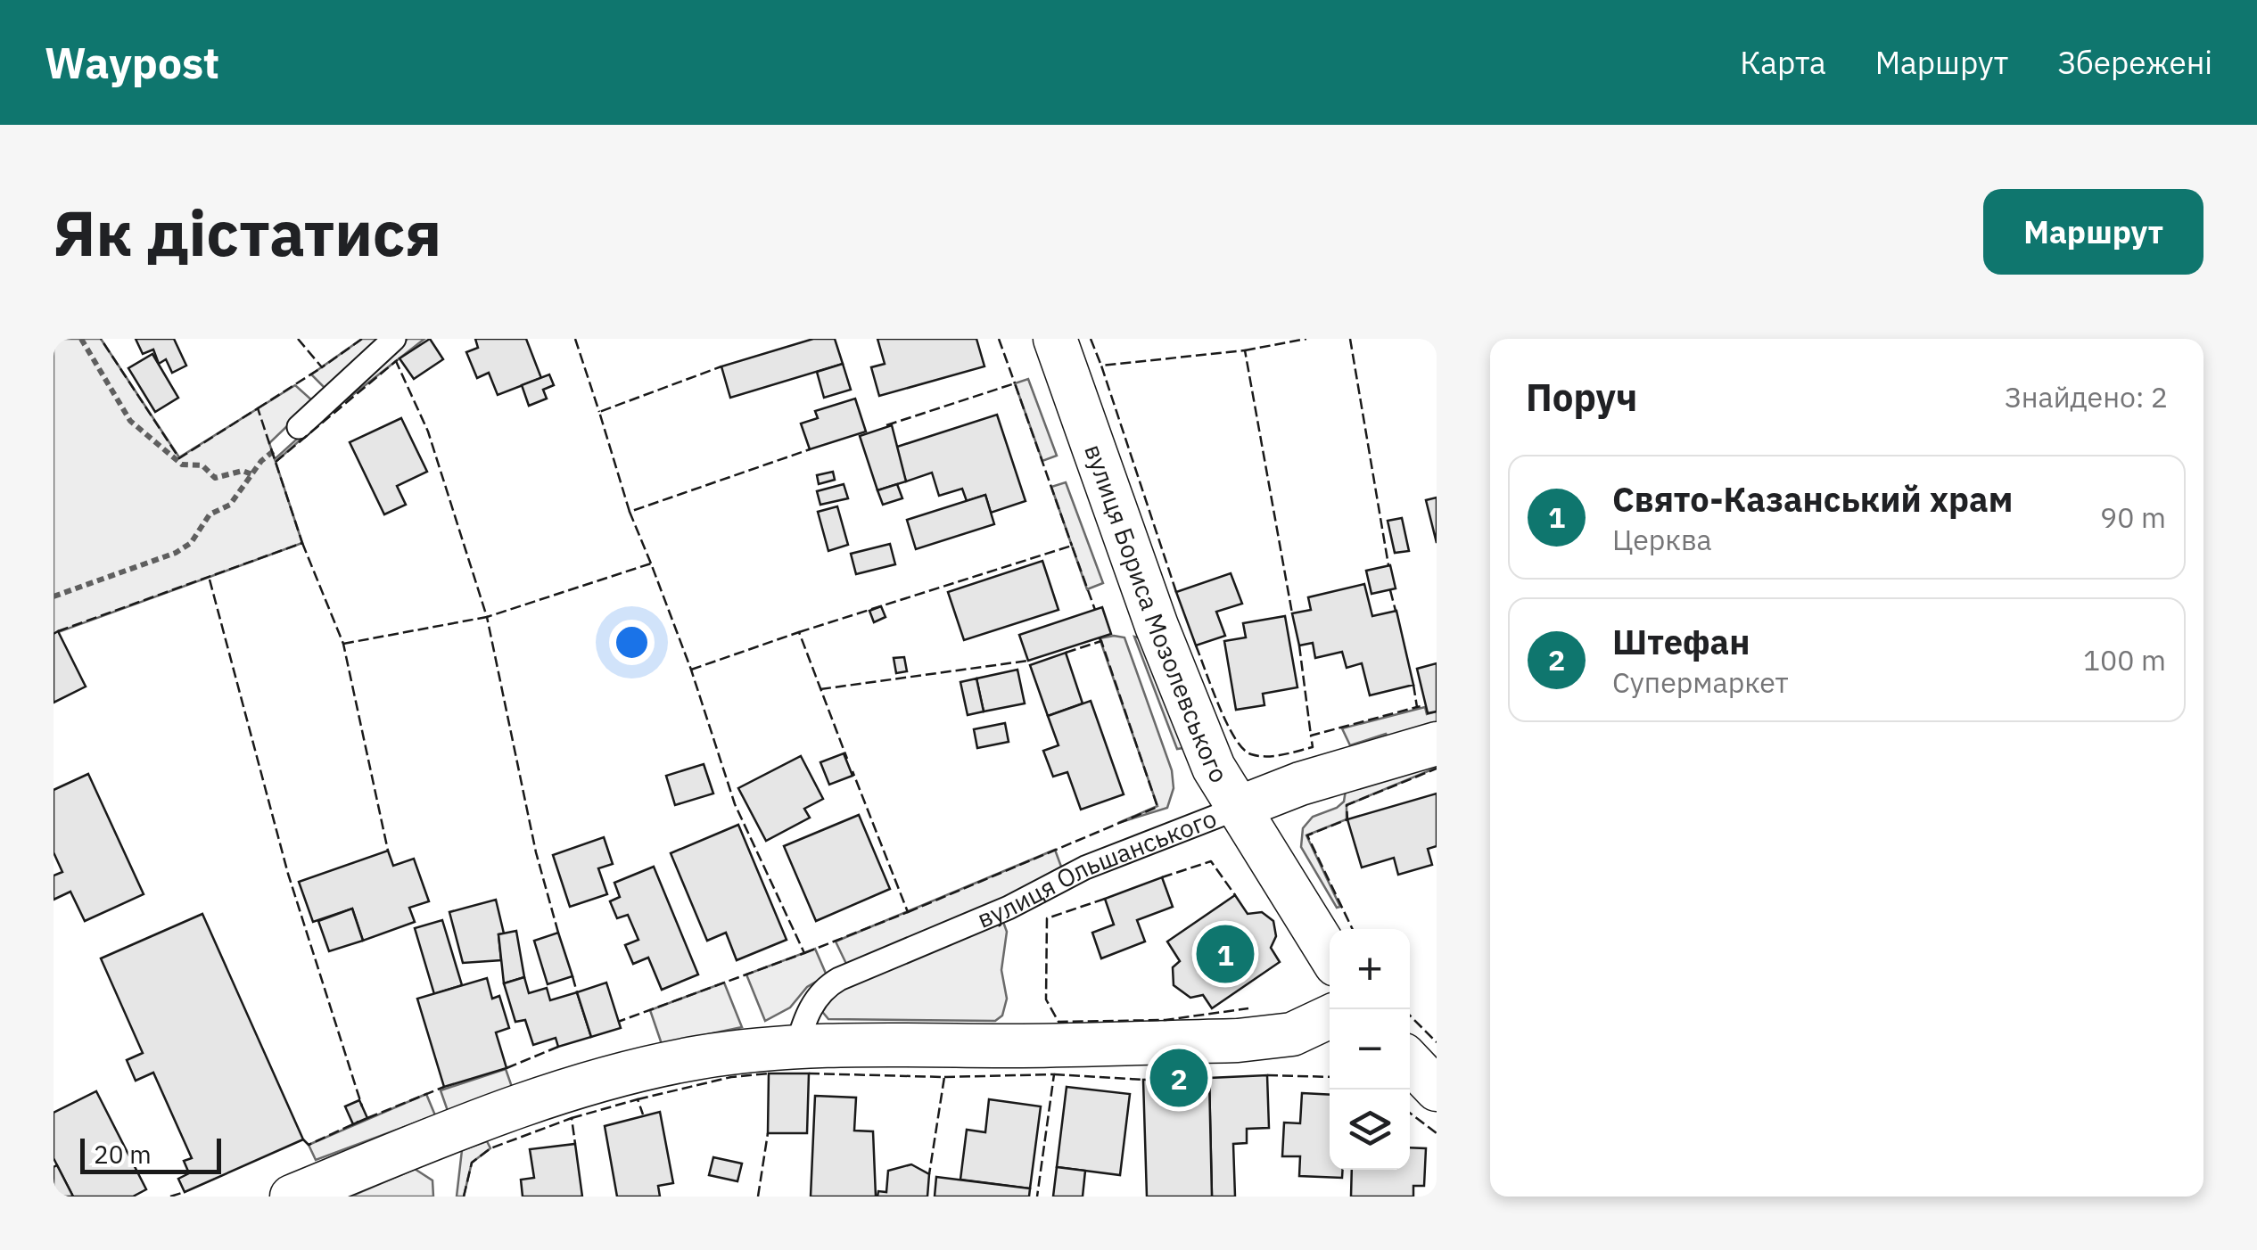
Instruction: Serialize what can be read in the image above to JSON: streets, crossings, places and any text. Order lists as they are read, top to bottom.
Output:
{
  "streets": {
    "street": ["вулиця Бориса Мозолевського", "вулиця Ольшанського"]
  },
  "crossings": [
    ["вулиця Бориса Мозолевського", "вулиця Ольшанського"]
  ],
  "scale_bar": "20 m",
  "page": {
    "header": "Waypost",
    "nav": ["Карта", "Маршрут", "Збережені"],
    "buttons": "Маршрут",
    "title": "Як дістатися",
    "heading": ["Поруч", "Знайдено: 2"],
    "list": [
      {
        "mark": "1",
        "name": "Свято-Казанський храм",
        "note": "Церква",
        "value": "90 m"
      },
      {
        "mark": "2",
        "name": "Штефан",
        "note": "Супермаркет",
        "value": "100 m"
      }
    ],
    "pins": ["1", "2"],
    "map_buttons": ["+", "−"],
    "scale": "20 m"
  }
}
